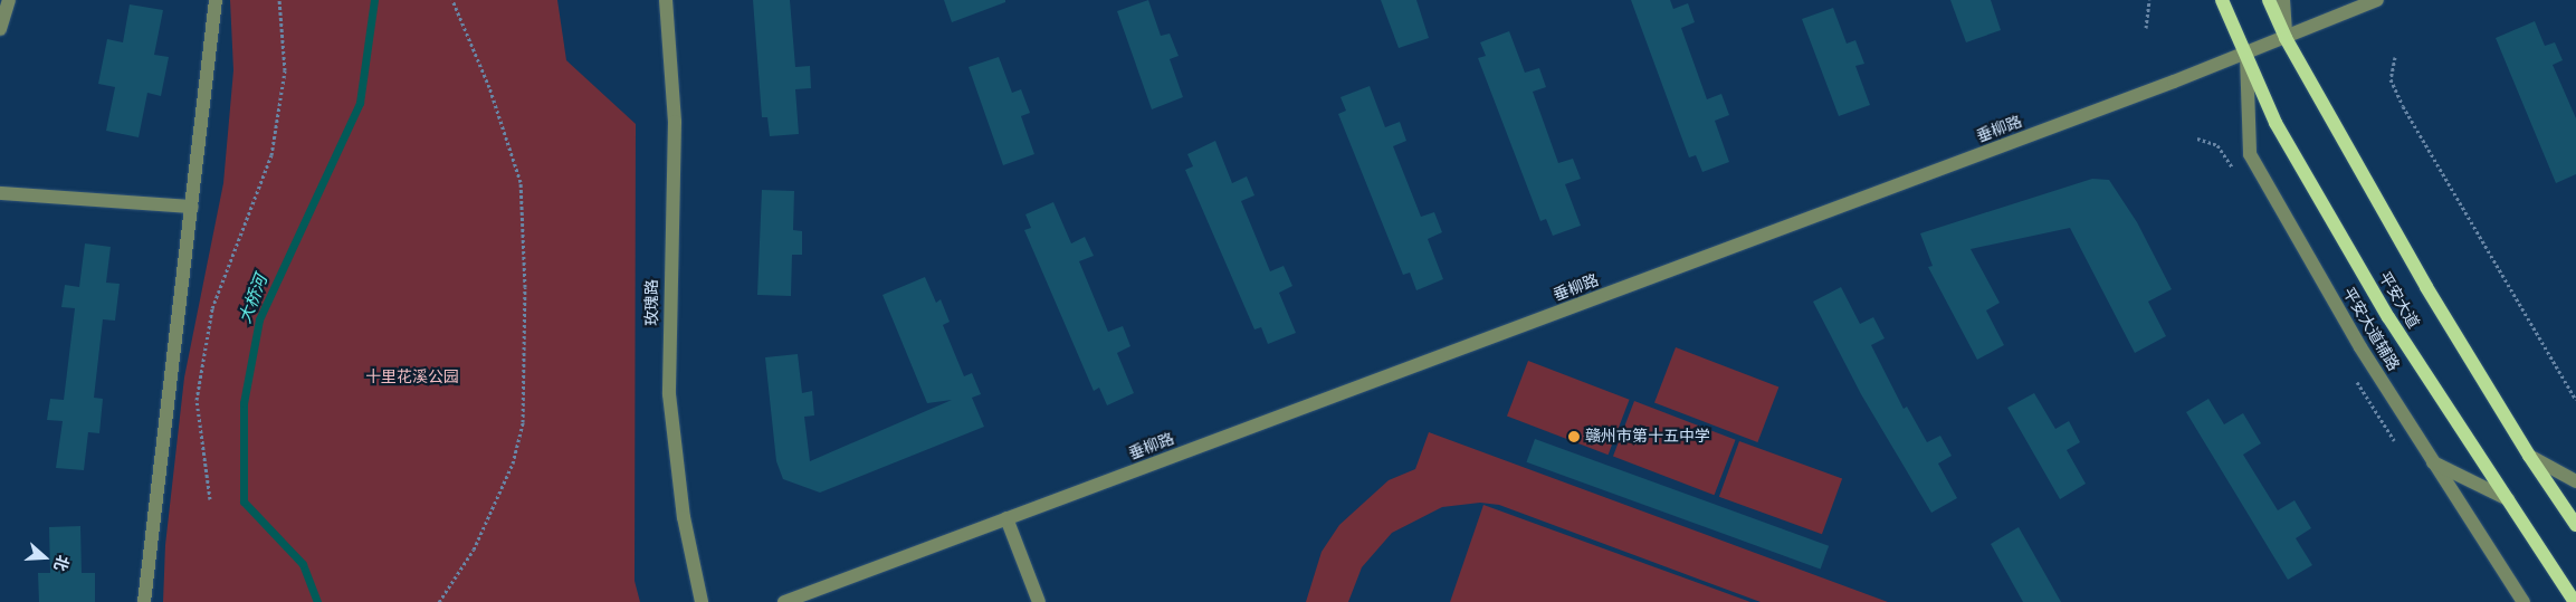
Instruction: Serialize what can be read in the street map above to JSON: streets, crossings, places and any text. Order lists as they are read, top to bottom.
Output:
{
  "streets": {
    "main road": ["平安大道"],
    "street": ["垂柳路", "玫瑰路", "平安大道辅路"]
  },
  "crossings": [
    ["垂柳路", "平安大道"],
    ["垂柳路", "平安大道辅路"],
    ["平安大道", "平安大道辅路"]
  ],
  "water": ["大桥河"],
  "parks": ["十里花溪公园"],
  "places": ["赣州市第十五中学"],
  "north": "right"
}
